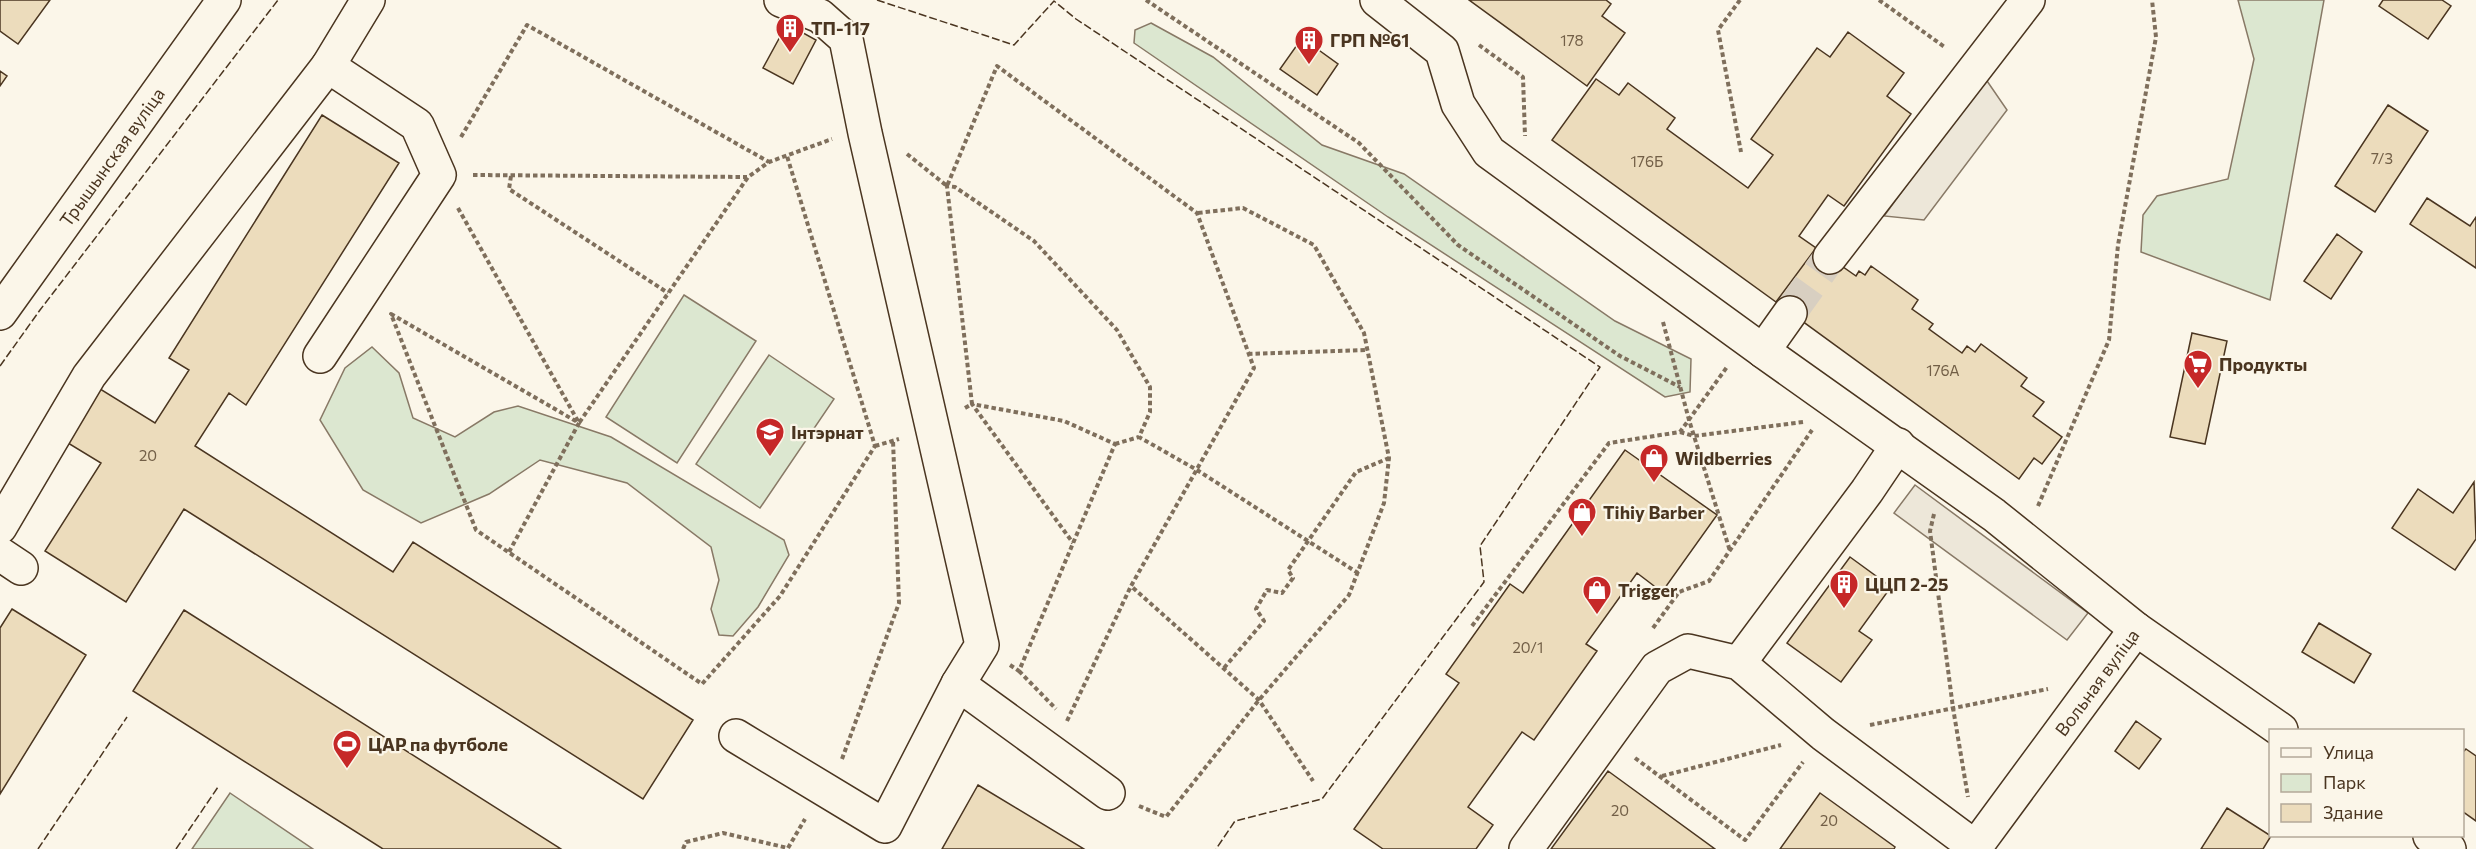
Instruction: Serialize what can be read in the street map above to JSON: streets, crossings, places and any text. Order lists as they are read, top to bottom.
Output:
{
  "streets": {
    "street": ["Трышынская вуліца", "Вольная вуліца"]
  },
  "places": {
    "building": ["ТП-117", "ГРП №61", "ЦЦП 2-25"],
    "supermarket": ["Продукты"],
    "school or university": ["Інтэрнат"],
    "shop": ["Wildberries", "Tihiy Barber", "Trigger"],
    "sports": ["ЦАР па футболе"]
  },
  "house_numbers": [
    "178",
    "7/3",
    "176Б",
    "176А",
    "20",
    "20/1",
    "20",
    "20"
  ],
  "legend": ["Улица", "Парк", "Здание"]
}
